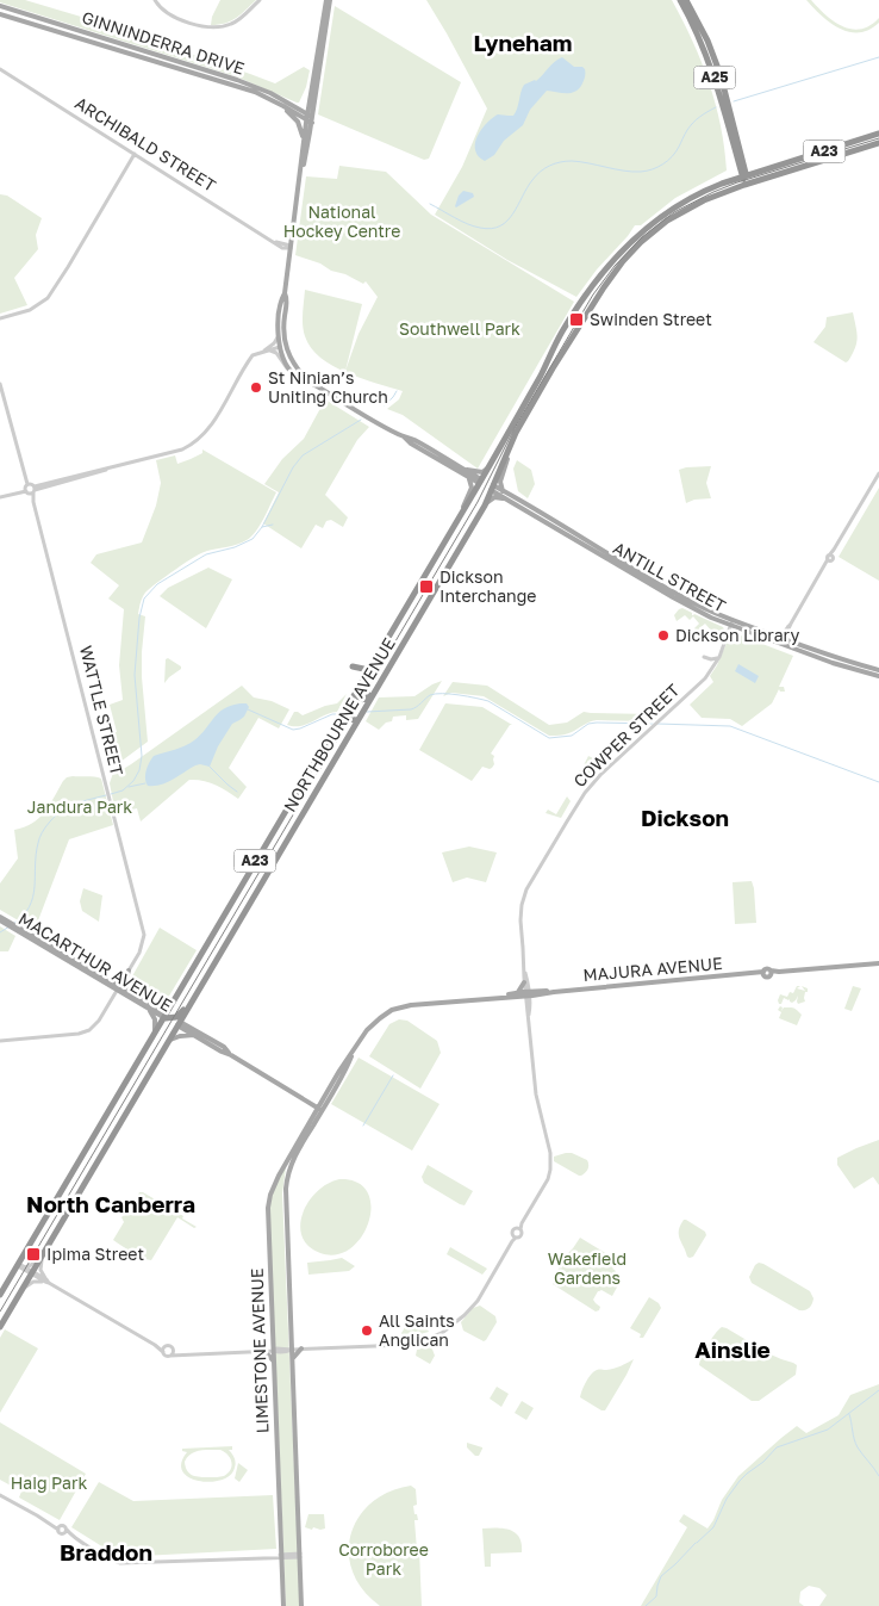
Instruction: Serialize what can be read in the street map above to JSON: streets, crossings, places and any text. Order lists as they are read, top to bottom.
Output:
{
  "streets": {
    "highway": [
      "A25",
      "A23",
      "NORTHBOURNE AVENUE",
      "MACARTHUR AVENUE"
    ],
    "main road": [
      "GINNINDERRA DRIVE",
      "ANTILL STREET",
      "MAJURA AVENUE",
      "LIMESTONE AVENUE"
    ],
    "street": ["ARCHIBALD STREET", "WATTLE STREET", "COWPER STREET"]
  },
  "crossings": [
    ["A25", "A23"],
    ["A25", "NORTHBOURNE AVENUE"],
    ["A23", "NORTHBOURNE AVENUE"],
    ["ANTILL STREET", "NORTHBOURNE AVENUE"],
    ["ANTILL STREET", "COWPER STREET"],
    ["WATTLE STREET", "MACARTHUR AVENUE"],
    ["NORTHBOURNE AVENUE", "MACARTHUR AVENUE"],
    ["COWPER STREET", "MAJURA AVENUE"],
    ["MAJURA AVENUE", "LIMESTONE AVENUE"]
  ],
  "districts": [
    "Lyneham",
    "Dickson",
    "North Canberra",
    "Ainslie",
    "Braddon"
  ],
  "parks": [
    "National Hockey Centre",
    "Southwell Park",
    "Jandura Park",
    "Wakefield Gardens",
    "Haig Park",
    "Corroboree Park"
  ],
  "places": {
    "transit": ["Swinden Street", "Dickson Interchange", "Ipima Street"],
    "other": ["St Ninian’s Uniting Church", "Dickson Library", "All Saints Anglican"]
  }
}
